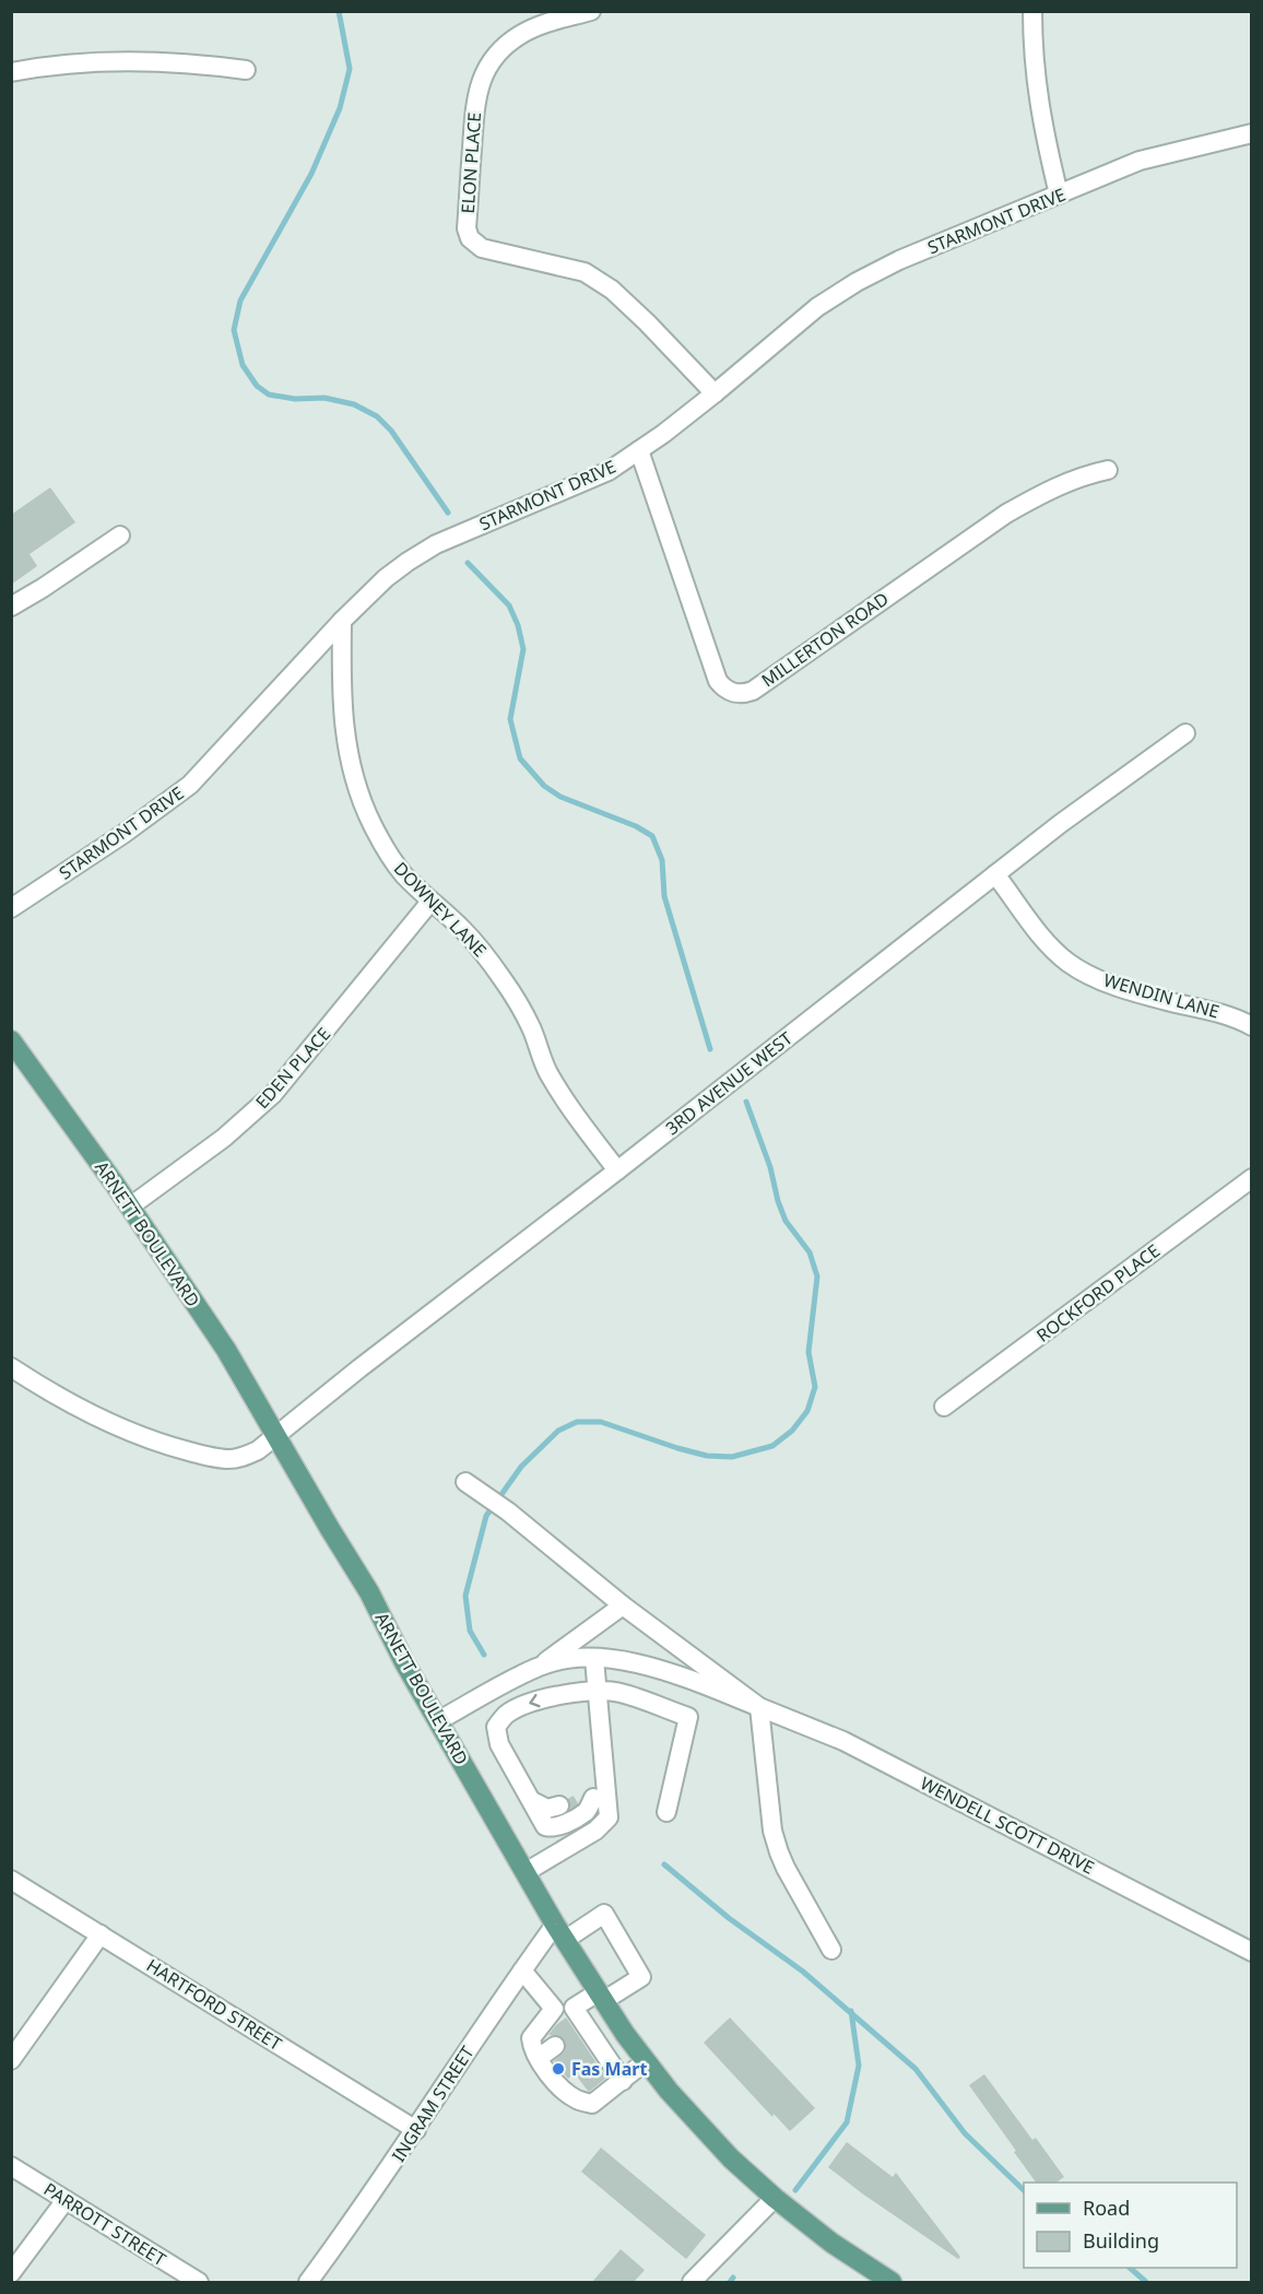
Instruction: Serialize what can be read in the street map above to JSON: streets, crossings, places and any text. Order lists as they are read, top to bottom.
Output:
{
  "streets": {
    "main road": ["ARNETT BOULEVARD"],
    "street": [
      "ELON PLACE",
      "STARMONT DRIVE",
      "MILLERTON ROAD",
      "DOWNEY LANE",
      "WENDIN LANE",
      "EDEN PLACE",
      "3RD AVENUE WEST",
      "ROCKFORD PLACE",
      "WENDELL SCOTT DRIVE",
      "HARTFORD STREET",
      "INGRAM STREET",
      "PARROTT STREET"
    ]
  },
  "crossings": [
    ["ELON PLACE", "STARMONT DRIVE"],
    ["STARMONT DRIVE", "MILLERTON ROAD"],
    ["STARMONT DRIVE", "DOWNEY LANE"],
    ["DOWNEY LANE", "EDEN PLACE"],
    ["DOWNEY LANE", "3RD AVENUE WEST"],
    ["WENDIN LANE", "3RD AVENUE WEST"],
    ["EDEN PLACE", "ARNETT BOULEVARD"],
    ["3RD AVENUE WEST", "ARNETT BOULEVARD"],
    ["ARNETT BOULEVARD", "WENDELL SCOTT DRIVE"],
    ["ARNETT BOULEVARD", "INGRAM STREET"],
    ["HARTFORD STREET", "INGRAM STREET"]
  ],
  "places": ["Fas Mart"],
  "legend": ["Road", "Building"]
}
